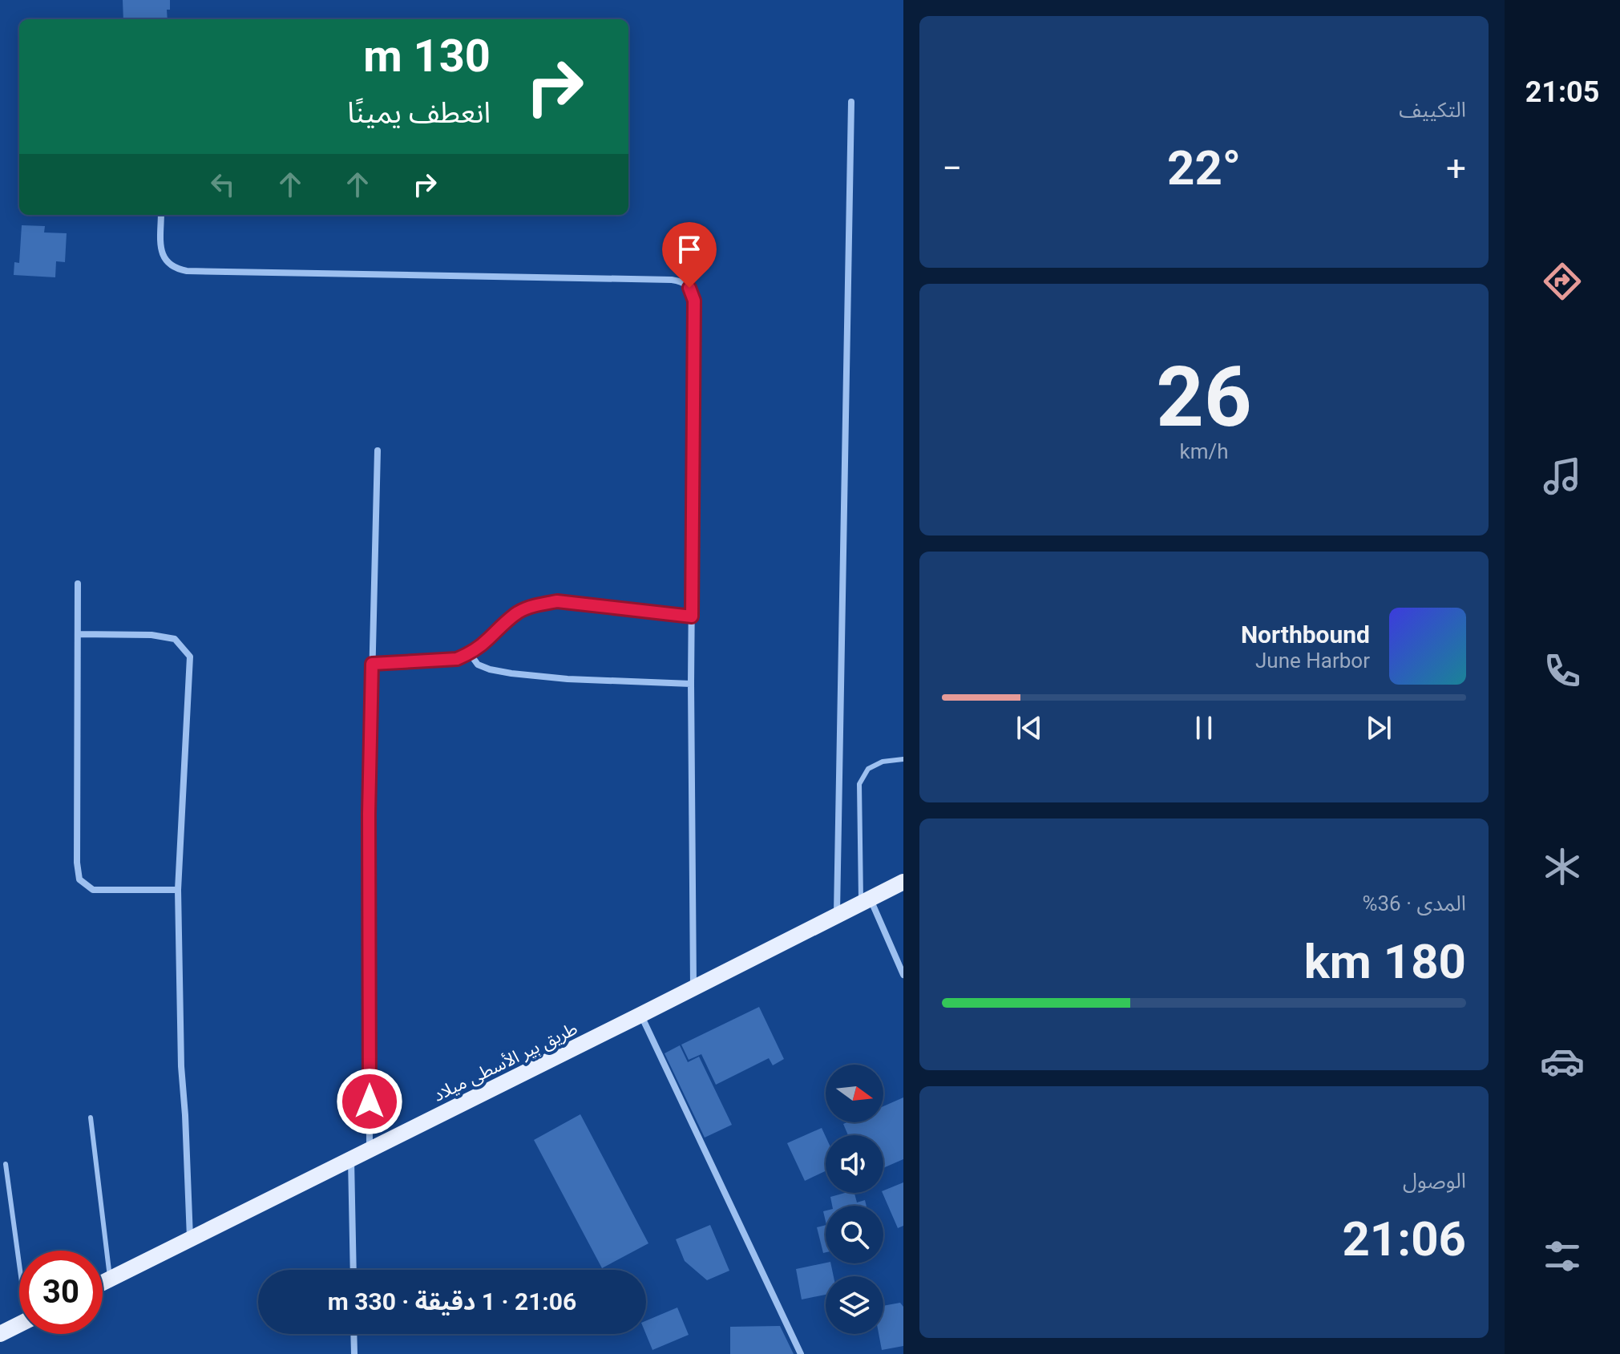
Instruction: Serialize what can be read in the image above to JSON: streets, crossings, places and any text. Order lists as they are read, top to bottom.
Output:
{
  "streets": {
    "main road": ["طريق بير الأسطى ميلاد"]
  },
  "north": "right",
  "page": {
    "tabs": "21:05",
    "tile": [
      "التكييف",
      ["26", "km/h"],
      ["المدى · 36%", "180 km"],
      ["الوصول", "21:06"]
    ],
    "turn": ["130 m", "انعطف يمينًا"],
    "heat": ["−", "22°", "+"],
    "song": ["Northbound", "June Harbor"],
    "limit": "30",
    "trip": "21:06 · 1 دقيقة · 330 m"
  }
}
